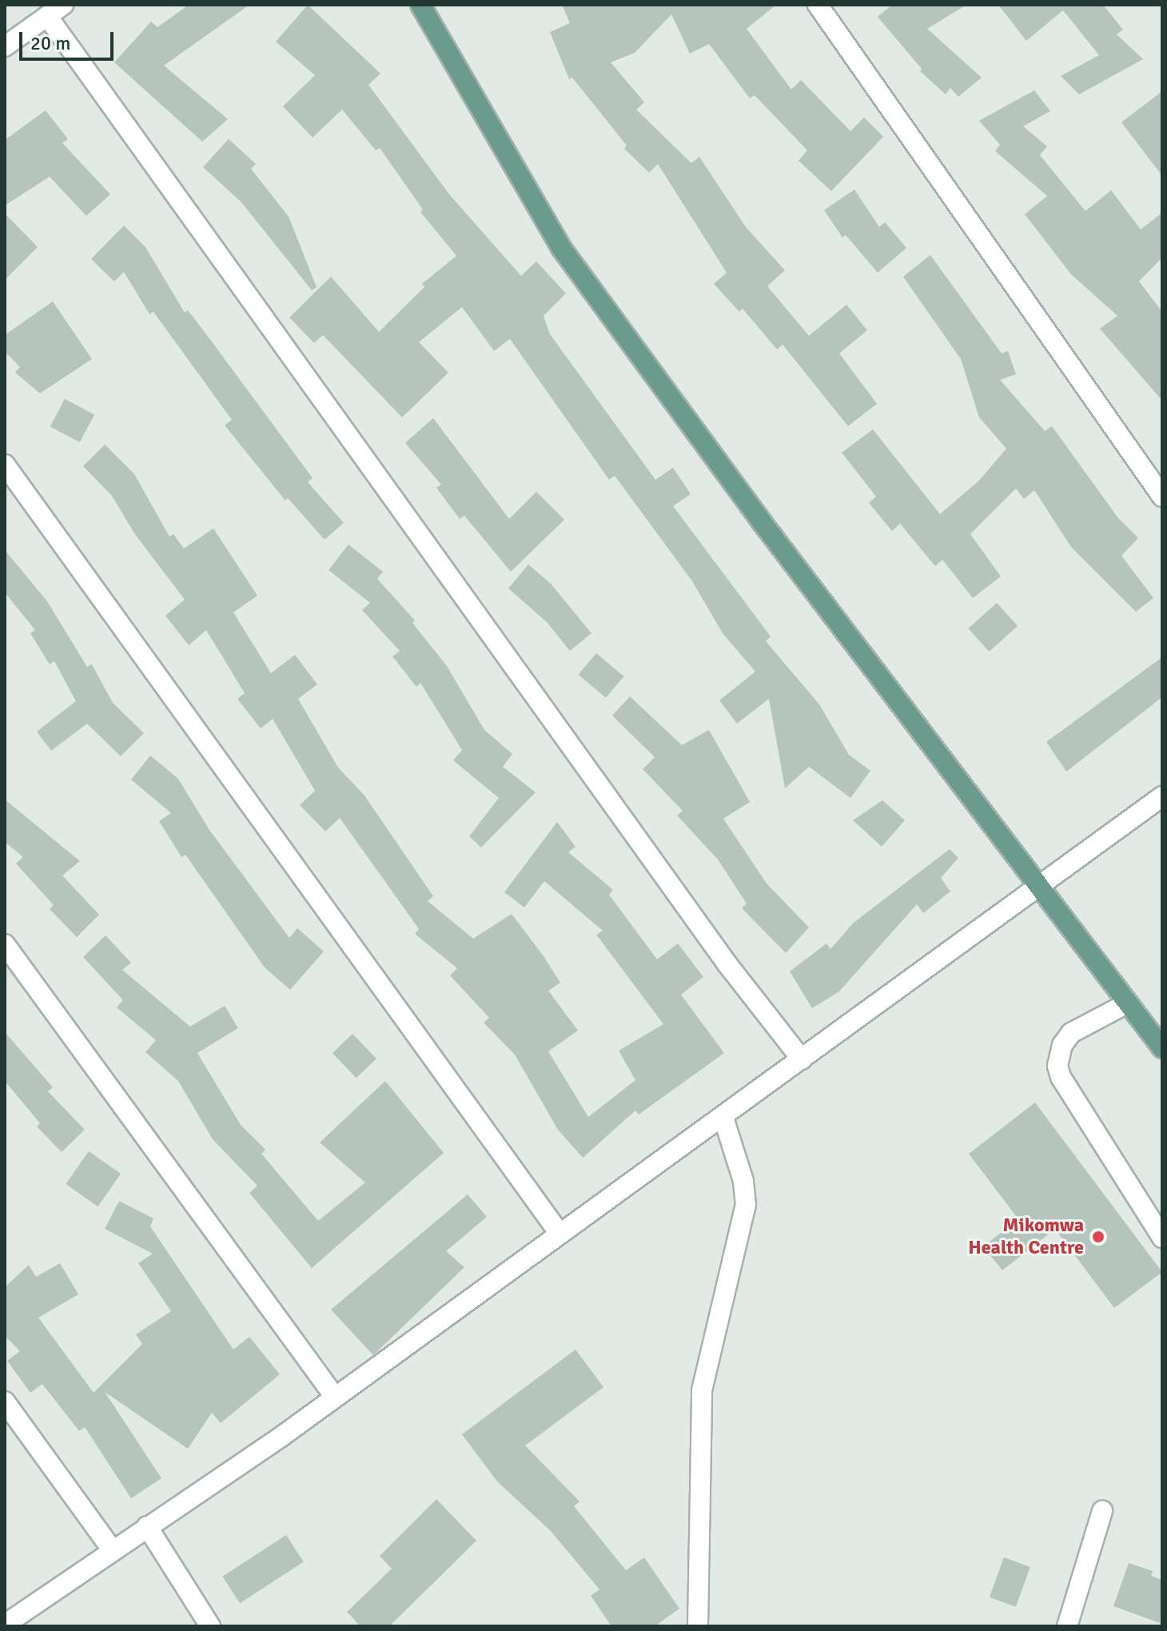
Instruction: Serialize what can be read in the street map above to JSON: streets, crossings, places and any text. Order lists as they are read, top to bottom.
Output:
{
  "places": ["Mikomwa Health Centre"],
  "scale_bar": "20 m"
}
